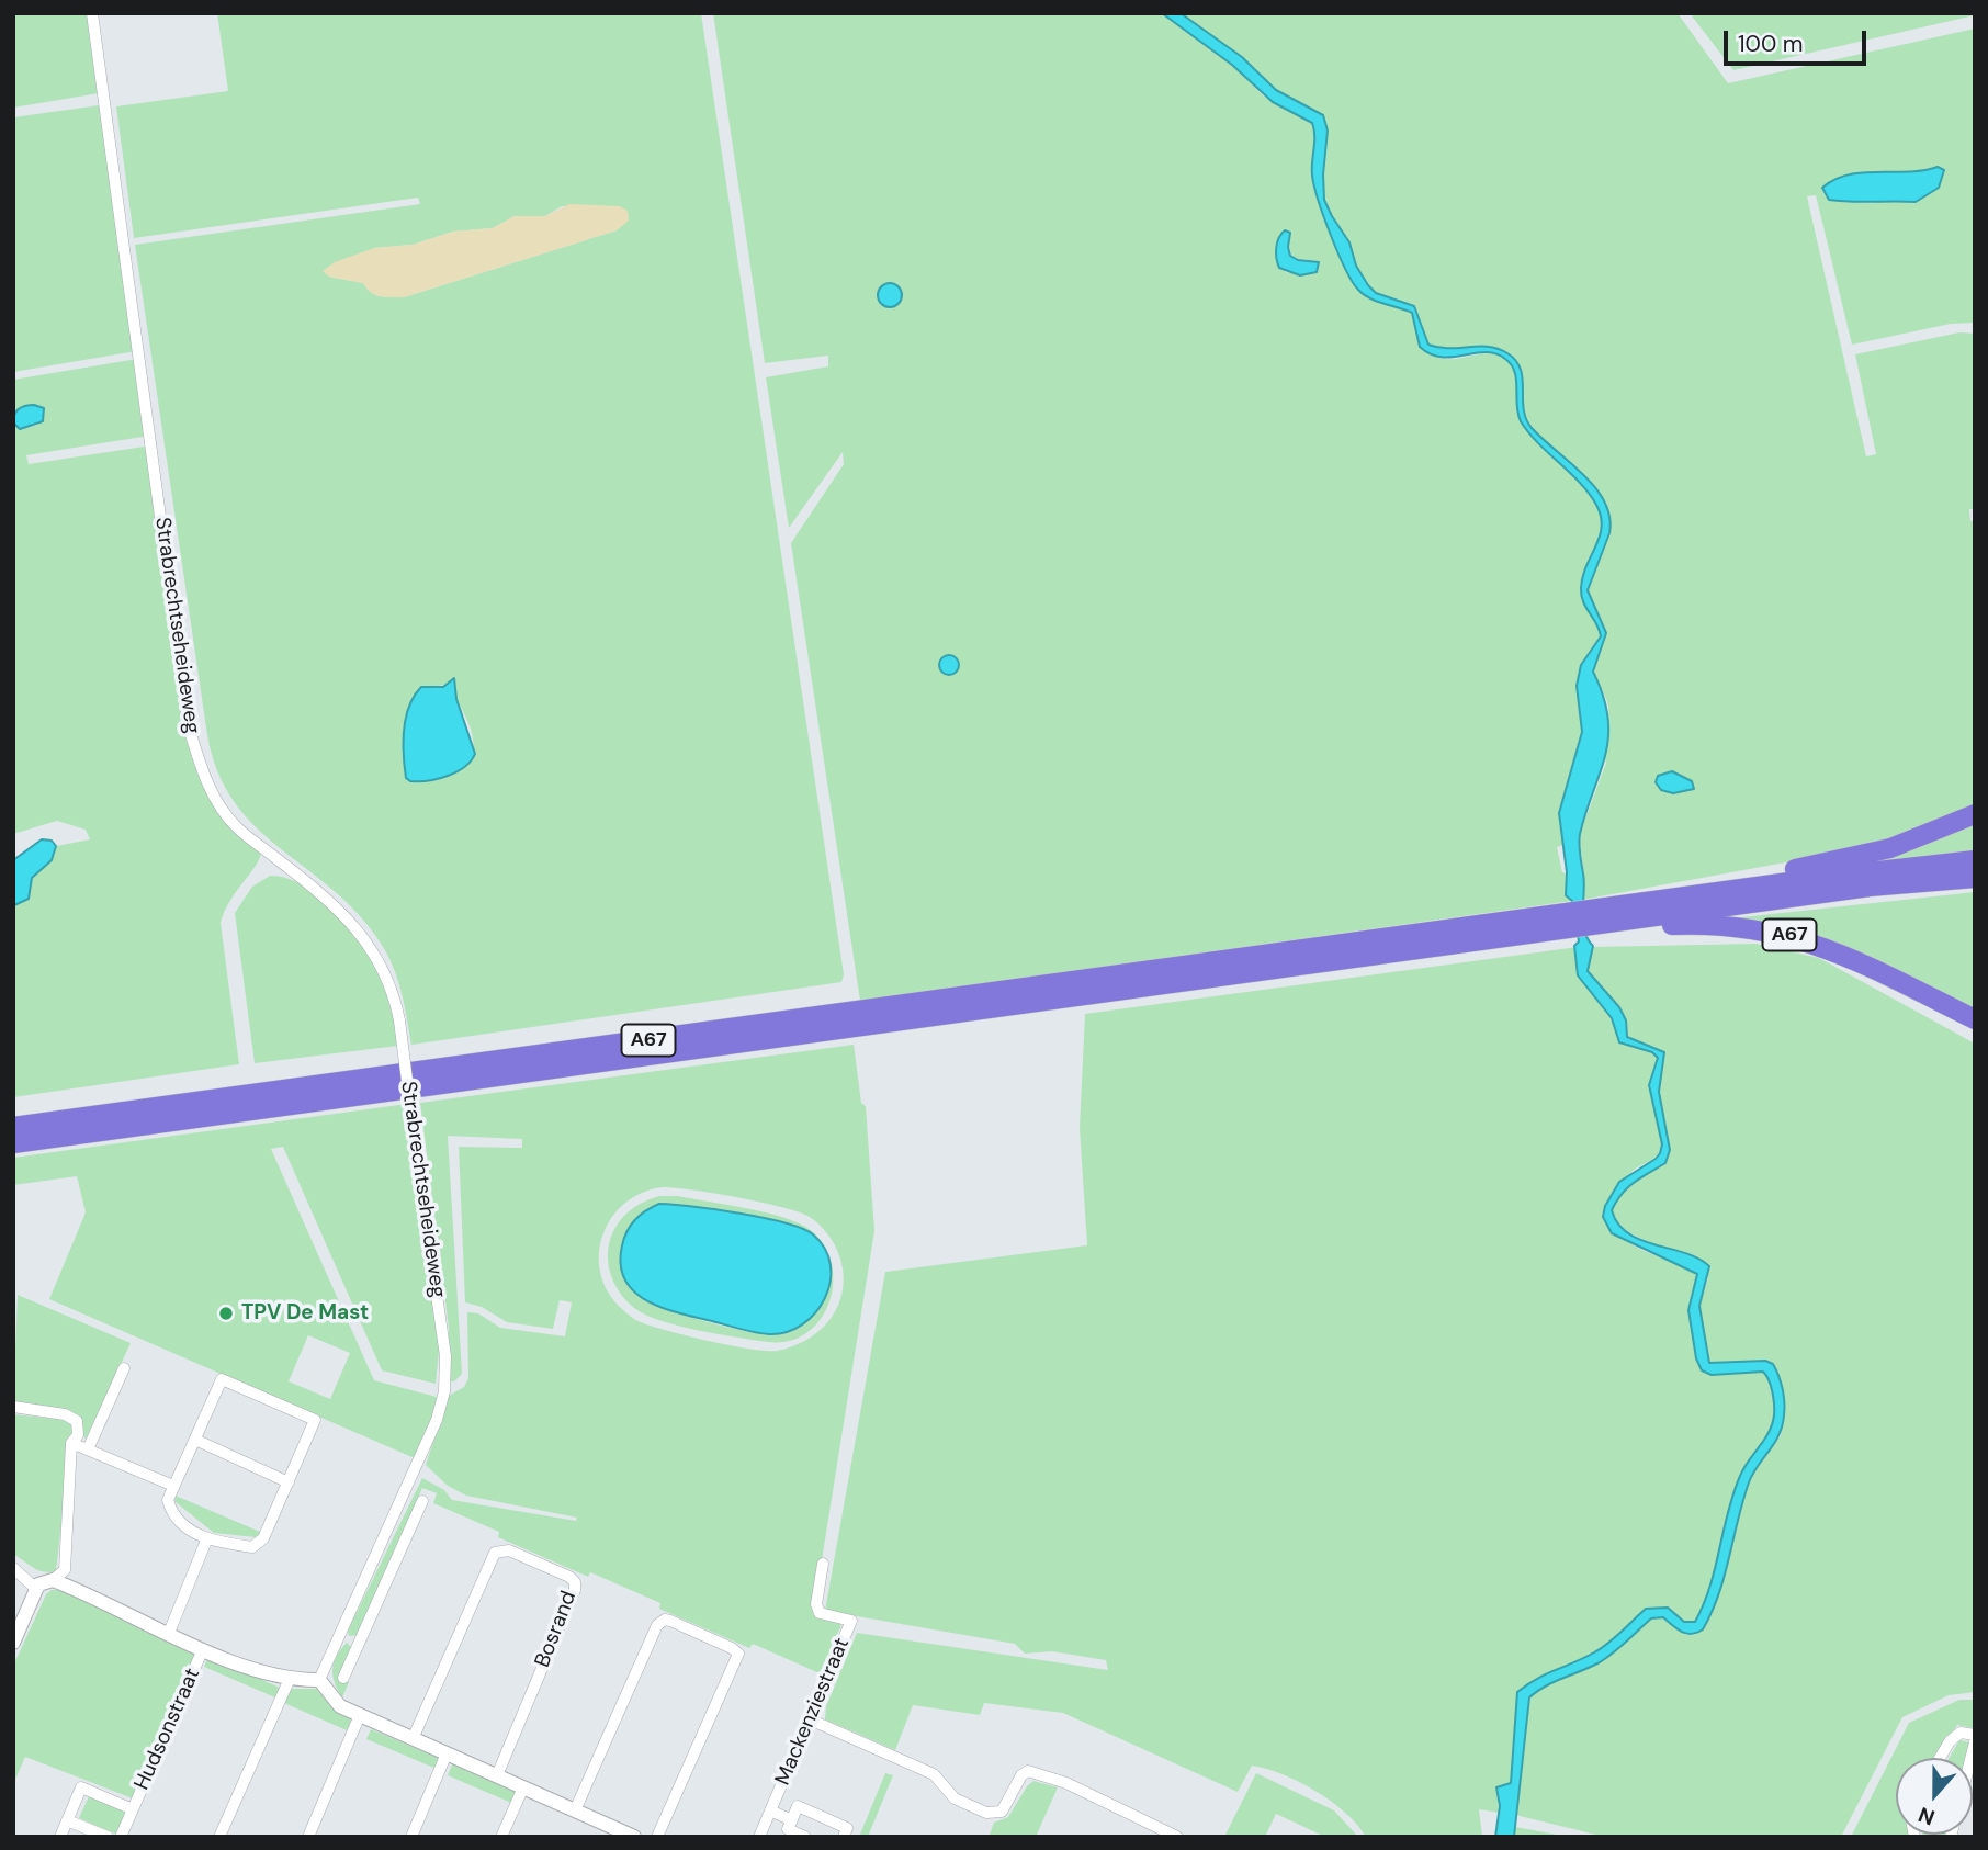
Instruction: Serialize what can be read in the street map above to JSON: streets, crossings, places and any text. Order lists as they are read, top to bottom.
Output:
{
  "streets": {
    "highway": ["A67"],
    "street": [
      "Strabrechtseheideweg",
      "Bosrand",
      "Mackenziestraat",
      "Hudsonstraat"
    ]
  },
  "places": ["TPV De Mast"],
  "scale_bar": "100 m",
  "north": "bottom"
}
